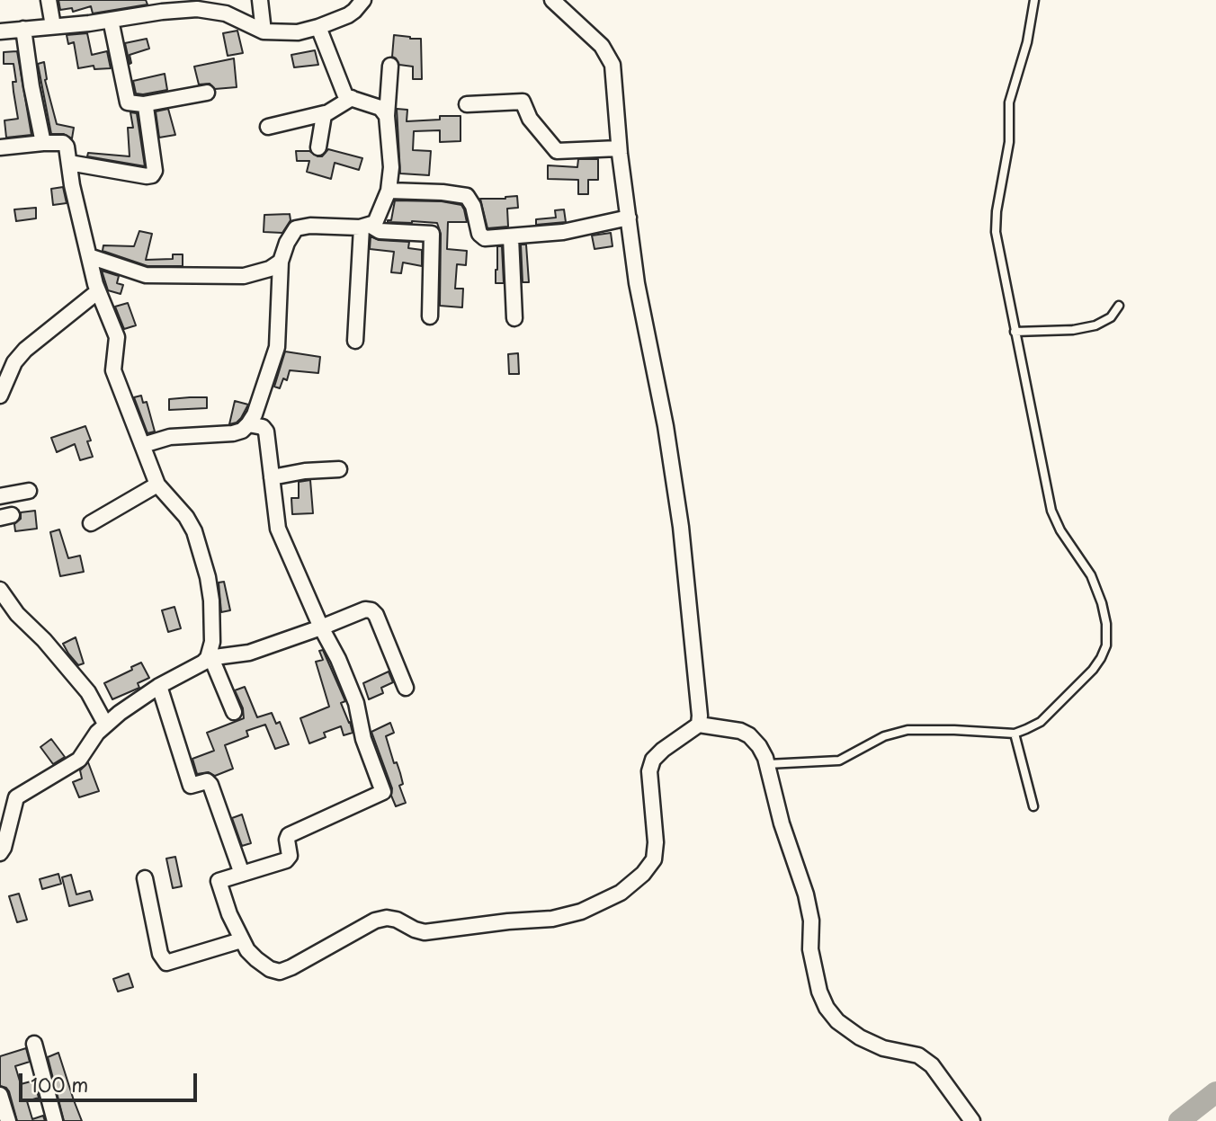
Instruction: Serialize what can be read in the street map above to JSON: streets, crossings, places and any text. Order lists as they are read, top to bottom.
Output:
{
  "scale_bar": "100 m"
}
